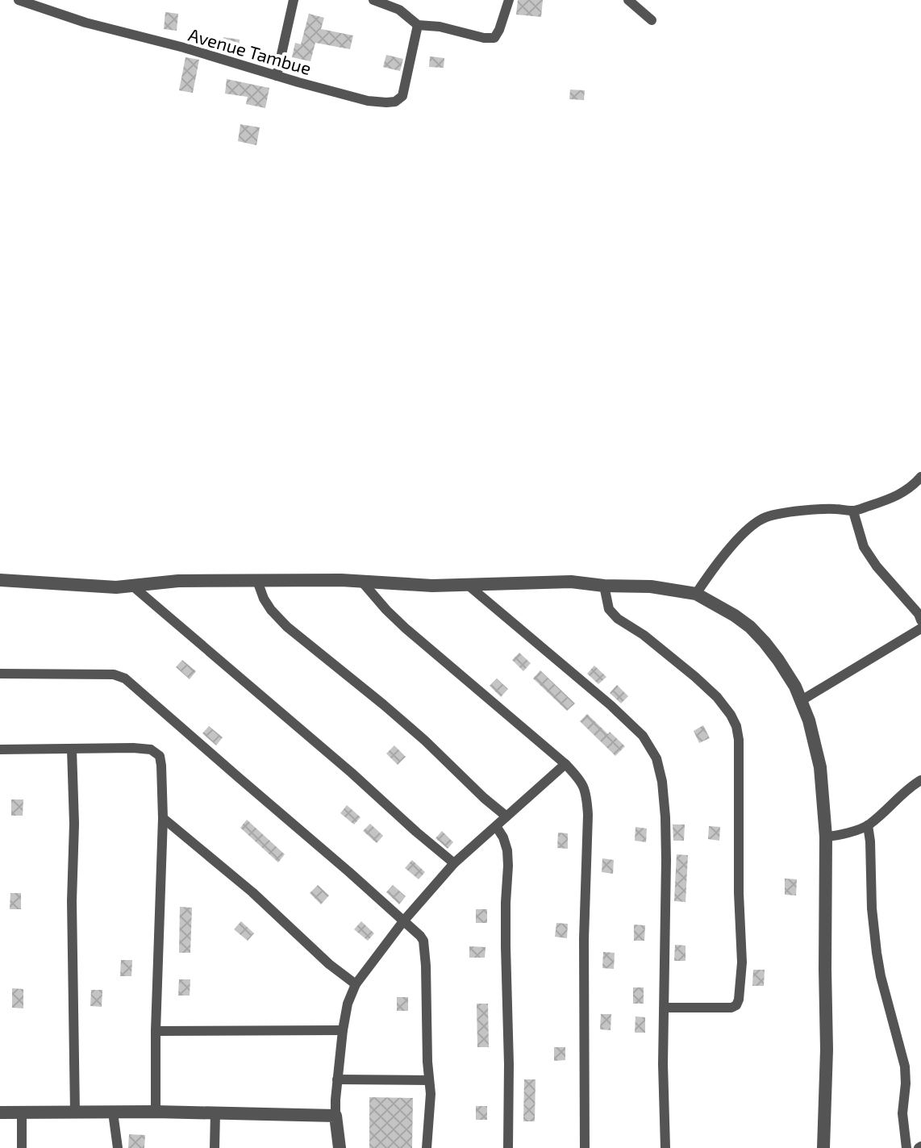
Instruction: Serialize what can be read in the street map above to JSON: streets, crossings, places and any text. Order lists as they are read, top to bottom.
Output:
{
  "streets": {
    "street": ["Avenue Tambue"]
  }
}
